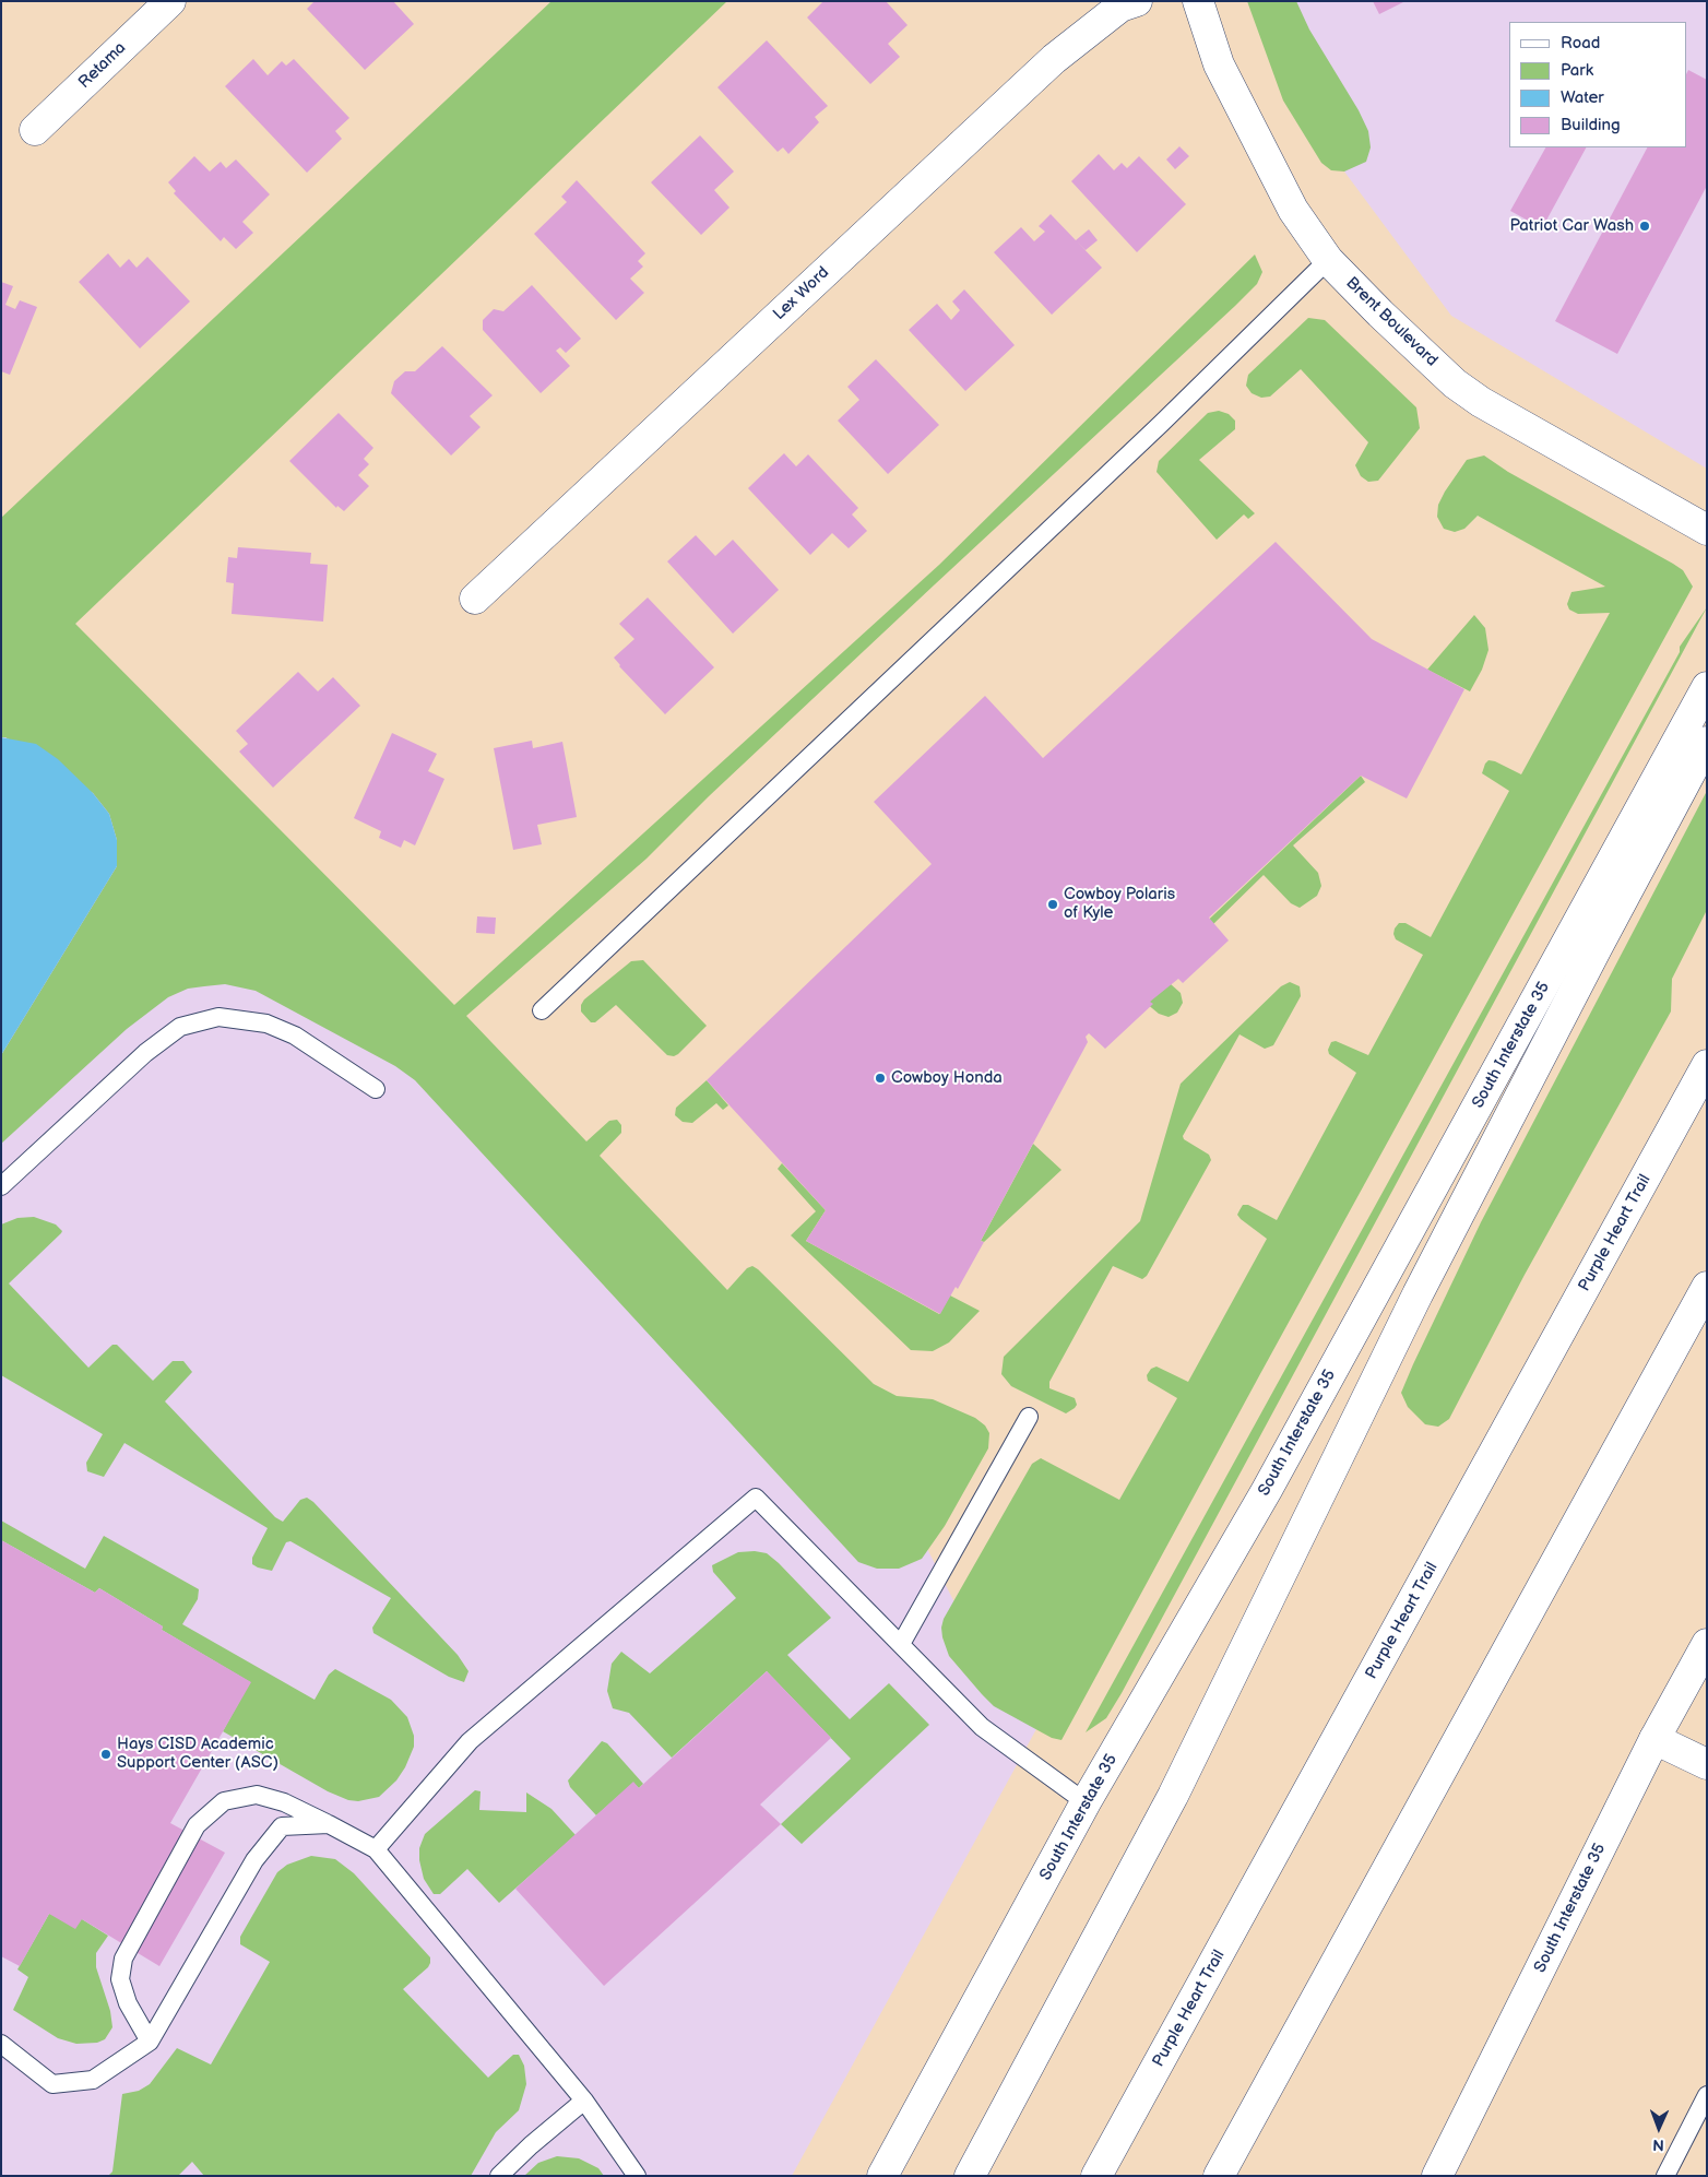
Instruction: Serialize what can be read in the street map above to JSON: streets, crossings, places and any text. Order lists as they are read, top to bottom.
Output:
{
  "streets": {
    "main road": [
      "Retama",
      "Lex Word",
      "Brent Boulevard",
      "South Interstate 35",
      "Purple Heart Trail"
    ]
  },
  "places": [
    "Patriot Car Wash",
    "Cowboy Polaris of Kyle",
    "Cowboy Honda",
    "Hays CISD Academic Support Center (ASC)"
  ],
  "legend": [
    "Road",
    "Park",
    "Water",
    "Building"
  ],
  "north": "bottom"
}
